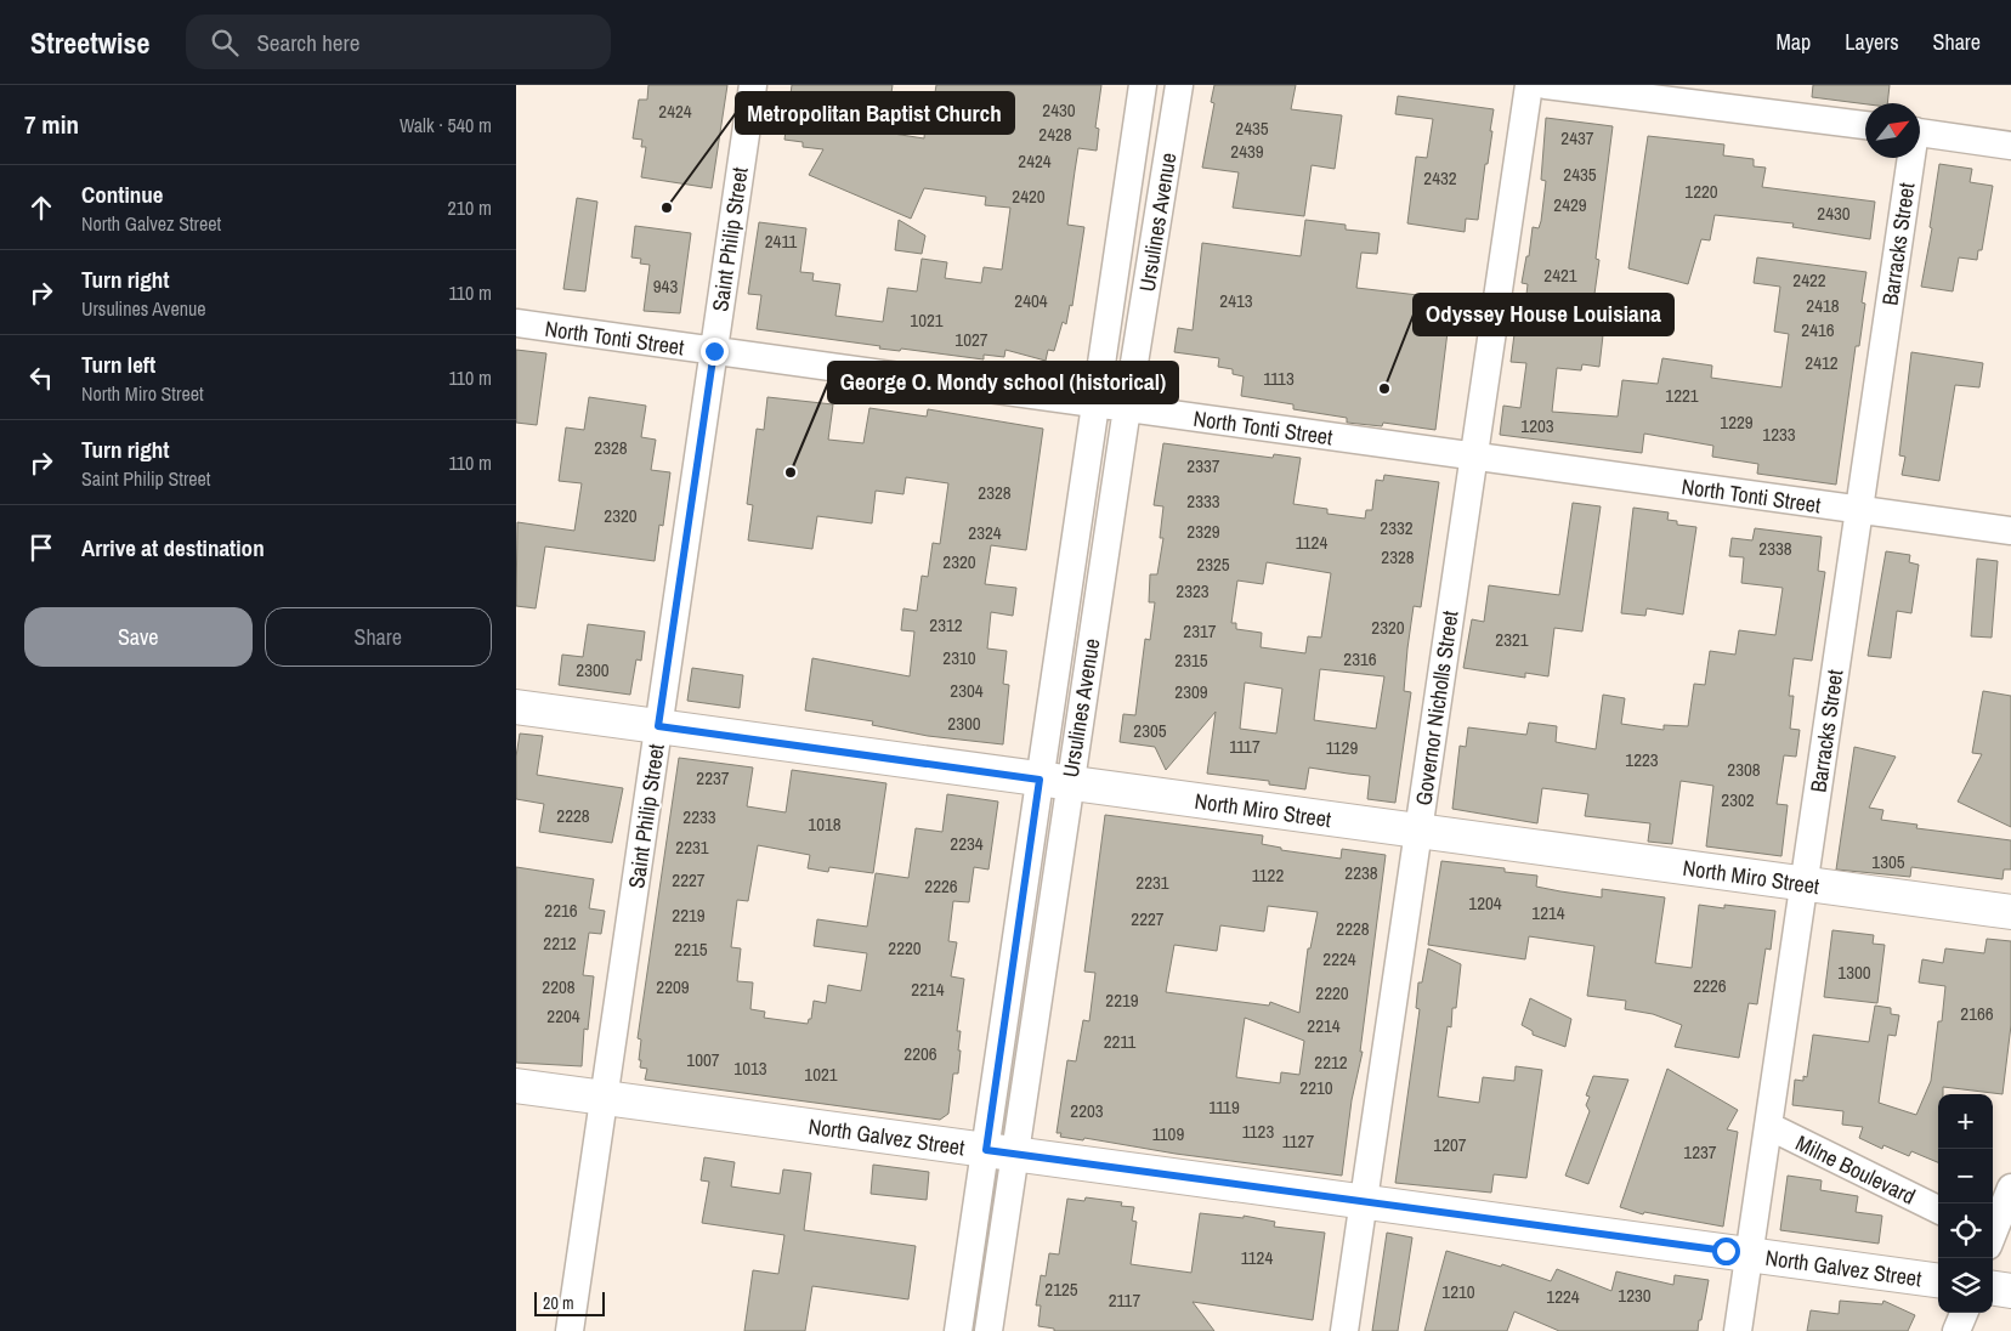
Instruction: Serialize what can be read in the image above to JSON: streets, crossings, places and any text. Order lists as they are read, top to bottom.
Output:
{
  "streets": {
    "street": [
      "Ursulines Avenue",
      "Saint Philip Street",
      "Barracks Street",
      "North Tonti Street",
      "Governor Nicholls Street",
      "North Miro Street",
      "North Galvez Street",
      "Milne Boulevard"
    ]
  },
  "crossings": [
    ["Ursulines Avenue", "North Tonti Street"],
    ["Ursulines Avenue", "North Miro Street"],
    ["Ursulines Avenue", "North Galvez Street"],
    ["Saint Philip Street", "North Tonti Street"],
    ["Saint Philip Street", "North Miro Street"],
    ["Saint Philip Street", "North Galvez Street"],
    ["Barracks Street", "North Tonti Street"],
    ["Barracks Street", "North Miro Street"],
    ["Barracks Street", "North Galvez Street"],
    ["Barracks Street", "Milne Boulevard"],
    ["North Tonti Street", "Governor Nicholls Street"],
    ["Governor Nicholls Street", "North Miro Street"],
    ["Governor Nicholls Street", "North Galvez Street"]
  ],
  "places": ["Metropolitan Baptist Church", "Odyssey House Louisiana", "George O. Mondy school (historical)"],
  "house_numbers": [
    "2430",
    "2424",
    "2435",
    "2428",
    "2437",
    "2439",
    "2424",
    "2435",
    "2432",
    "1220",
    "2420",
    "2429",
    "2430",
    "2411",
    "2421",
    "2422",
    "943",
    "2404",
    "2413",
    "2418",
    "1021",
    "2416",
    "1027",
    "2412",
    "1113",
    "1221",
    "1229",
    "1203",
    "1233",
    "2328",
    "2337",
    "2328",
    "2333",
    "2320",
    "2332",
    "2329",
    "2324",
    "1124",
    "2338",
    "2328",
    "2320",
    "2325",
    "2323",
    "2312",
    "2320",
    "2317",
    "2321",
    "2310",
    "2316",
    "2315",
    "2300",
    "2304",
    "2309",
    "2300",
    "2305",
    "1117",
    "1129",
    "1223",
    "2308",
    "2237",
    "2302",
    "2228",
    "2233",
    "1018",
    "2234",
    "2231",
    "1305",
    "2238",
    "1122",
    "2227",
    "2231",
    "2226",
    "1204",
    "2216",
    "1214",
    "2219",
    "2227",
    "2228",
    "2212",
    "2220",
    "2215",
    "2224",
    "1300",
    "2226",
    "2208",
    "2209",
    "2214",
    "2220",
    "2219",
    "2166",
    "2204",
    "2214",
    "2211",
    "2206",
    "1007",
    "2212",
    "1013",
    "1021",
    "2210",
    "1119",
    "2203",
    "1123",
    "1109",
    "1127",
    "1207",
    "1237",
    "1124",
    "2125",
    "1210",
    "1230",
    "1224",
    "2117"
  ],
  "scale_bar": "20 m",
  "north": "top right",
  "page": {
    "header": "Streetwise",
    "search": "Search here",
    "nav": ["Map", "Layers", "Share"],
    "heading": ["7 min", "Walk · 540 m"],
    "list": [
      ["Continue", "North Galvez Street", "210 m"],
      ["Turn right", "Ursulines Avenue", "110 m"],
      ["Turn left", "North Miro Street", "110 m"],
      ["Turn right", "Saint Philip Street", "110 m"],
      "Arrive at destination"
    ],
    "buttons": ["Save", "Share"],
    "map_buttons": ["+", "−"],
    "scale": "20 m"
  }
}
